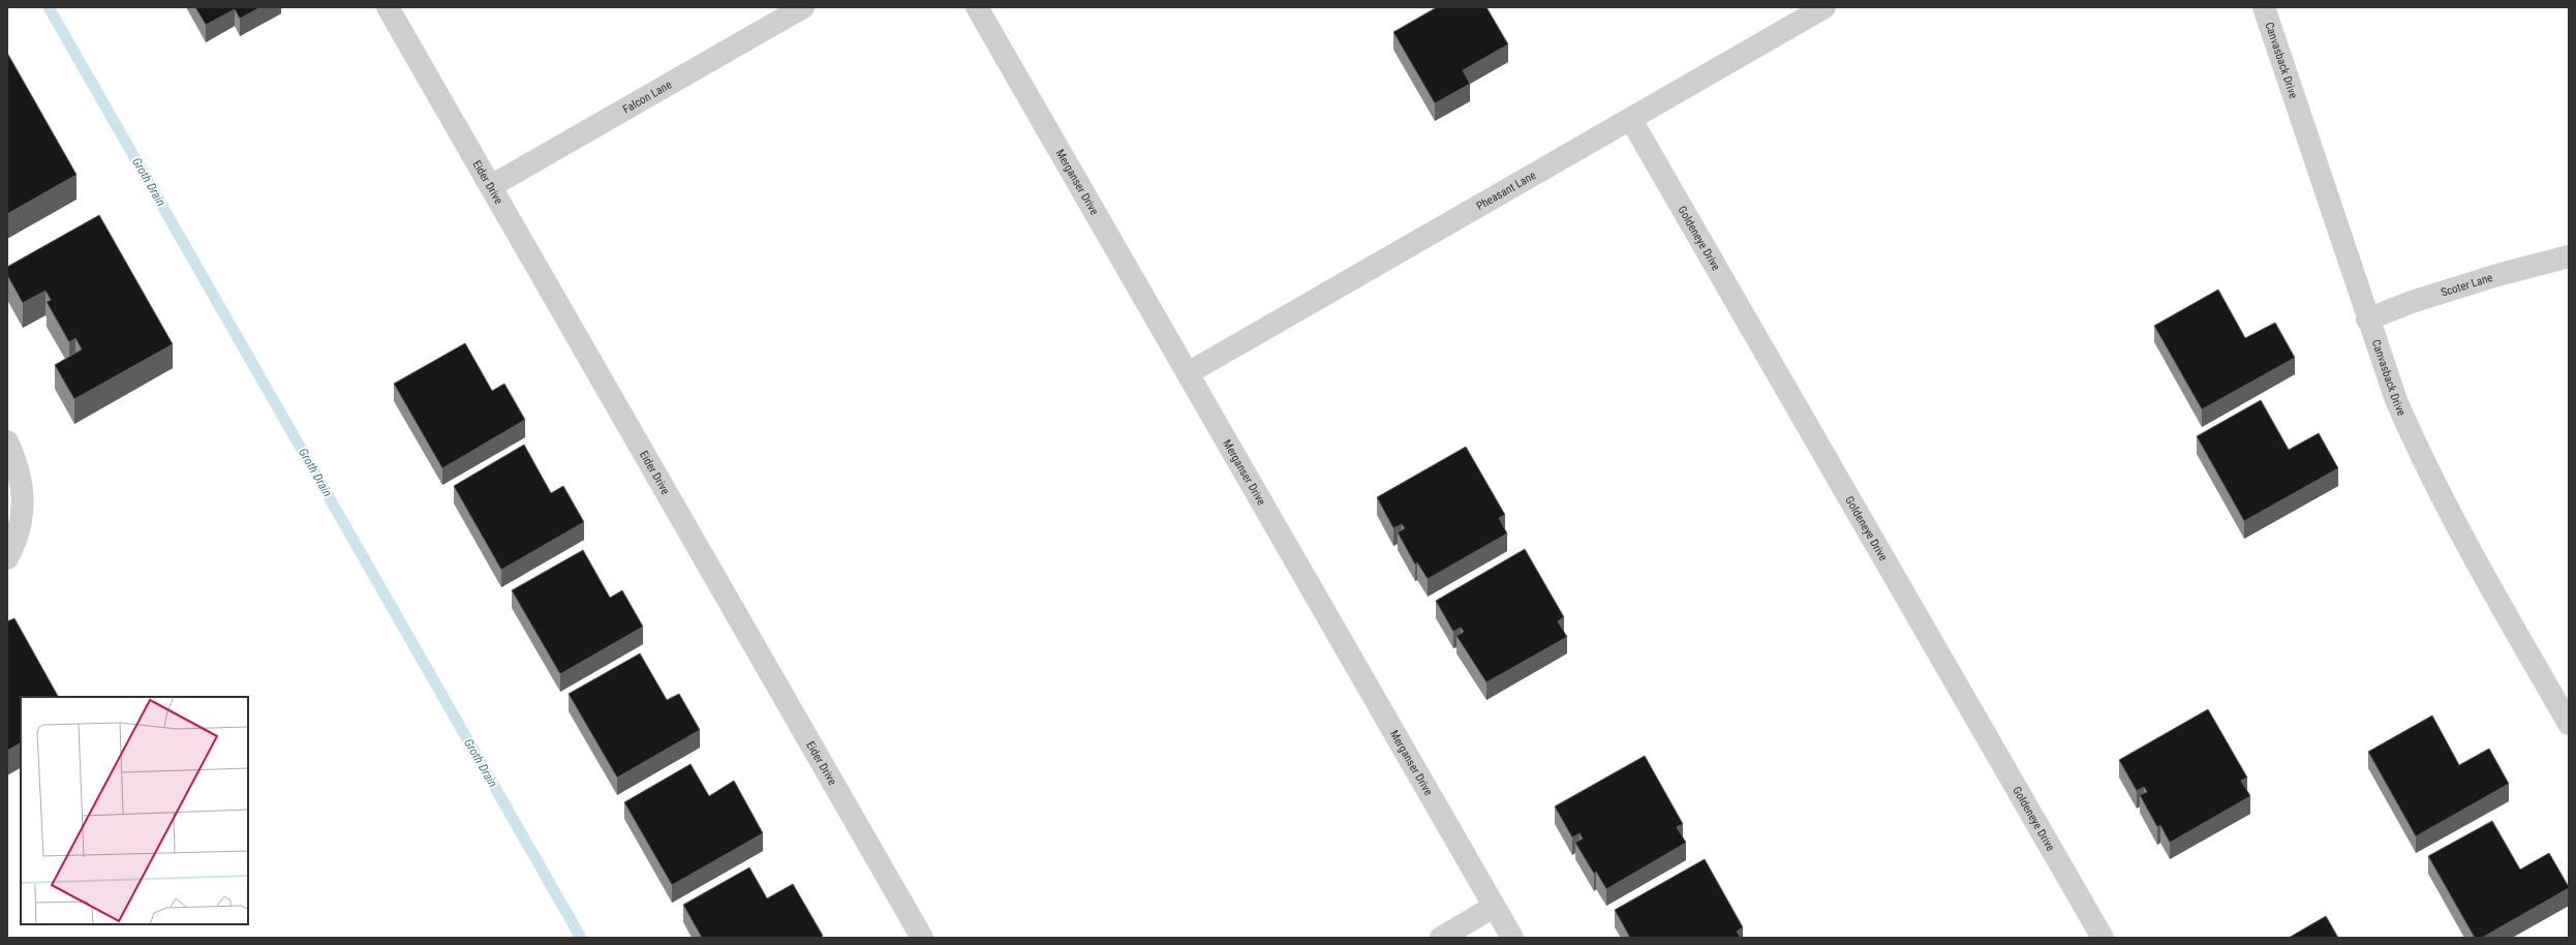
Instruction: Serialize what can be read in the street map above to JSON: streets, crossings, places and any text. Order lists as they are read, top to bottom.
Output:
{
  "streets": {
    "street": [
      "Canvasback Drive",
      "Falcon Lane",
      "Eider Drive",
      "Merganser Drive",
      "Pheasant Lane",
      "Goldeneye Drive",
      "Scoter Lane"
    ]
  },
  "crossings": [
    ["Canvasback Drive", "Scoter Lane"],
    ["Falcon Lane", "Eider Drive"],
    ["Merganser Drive", "Pheasant Lane"],
    ["Pheasant Lane", "Goldeneye Drive"]
  ],
  "water": ["Groth Drain"]
}
